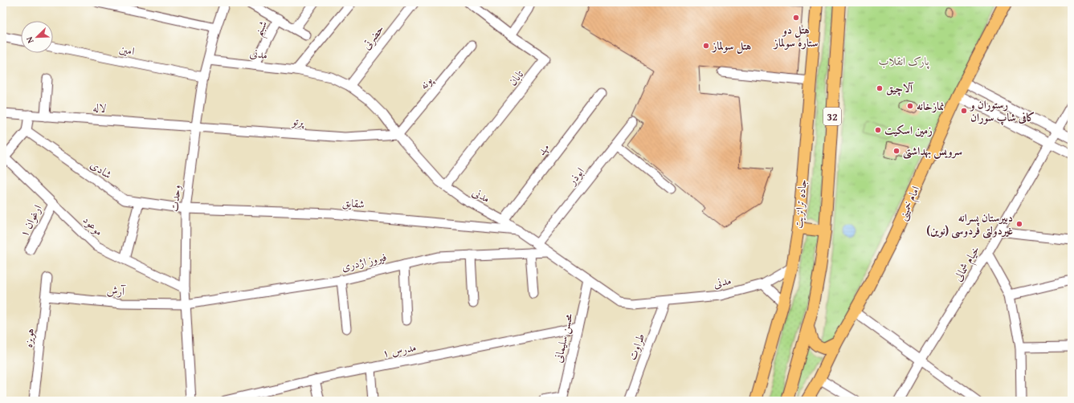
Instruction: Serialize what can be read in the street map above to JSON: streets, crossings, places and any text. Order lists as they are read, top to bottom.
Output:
{
  "streets": {
    "main road": ["32", "امام خمینی", "جاده ترانزیت"],
    "street": [
      "شبنم",
      "حضرتی",
      "امین",
      "مدنی",
      "تابان",
      "پونه",
      "لاله",
      "پرتو",
      "مهد",
      "شادی",
      "ابوذر",
      "وحدت",
      "شقایق",
      "ارغوان ۱",
      "موعود",
      "فیروز اژدری",
      "خیام شمالی",
      "آرش",
      "هویزه",
      "محسن سلیمانی",
      "طراوت",
      "مدرس ۱"
    ]
  },
  "crossings": [
    ["شبنم", "مدنی"],
    ["حضرتی", "مدنی"],
    ["امین", "وحدت"],
    ["مدنی", "تابان"],
    ["مدنی", "پونه"],
    ["مدنی", "پرتو"],
    ["مدنی", "مهد"],
    ["مدنی", "ابوذر"],
    ["مدنی", "وحدت"],
    ["مدنی", "شقایق"],
    ["مدنی", "جاده ترانزیت"],
    ["مدنی", "فیروز اژدری"],
    ["مدنی", "محسن سلیمانی"],
    ["مدنی", "طراوت"],
    ["پونه", "پرتو"],
    ["لاله", "پرتو"],
    ["لاله", "وحدت"],
    ["پرتو", "وحدت"],
    ["شادی", "وحدت"],
    ["شادی", "شقایق"],
    ["وحدت", "شقایق"],
    ["وحدت", "موعود"],
    ["وحدت", "فیروز اژدری"],
    ["وحدت", "آرش"],
    ["ارغوان ۱", "موعود"],
    ["فیروز اژدری", "آرش"],
    ["آرش", "هویزه"],
    ["محسن سلیمانی", "مدرس ۱"]
  ],
  "parks": ["پارک انقلاب"],
  "places": [
    "هتل دو ستاره سولماز",
    "هتل سولماز",
    "آلاچیق",
    "نمازخانه",
    "رستوران و کافی شاپ سوران",
    "زمین اسکیت",
    "سرویس بهداشتی",
    "دبیرستان پسرانه غیردولتی فردوسی (نوین)"
  ],
  "north": "bottom left"
}
